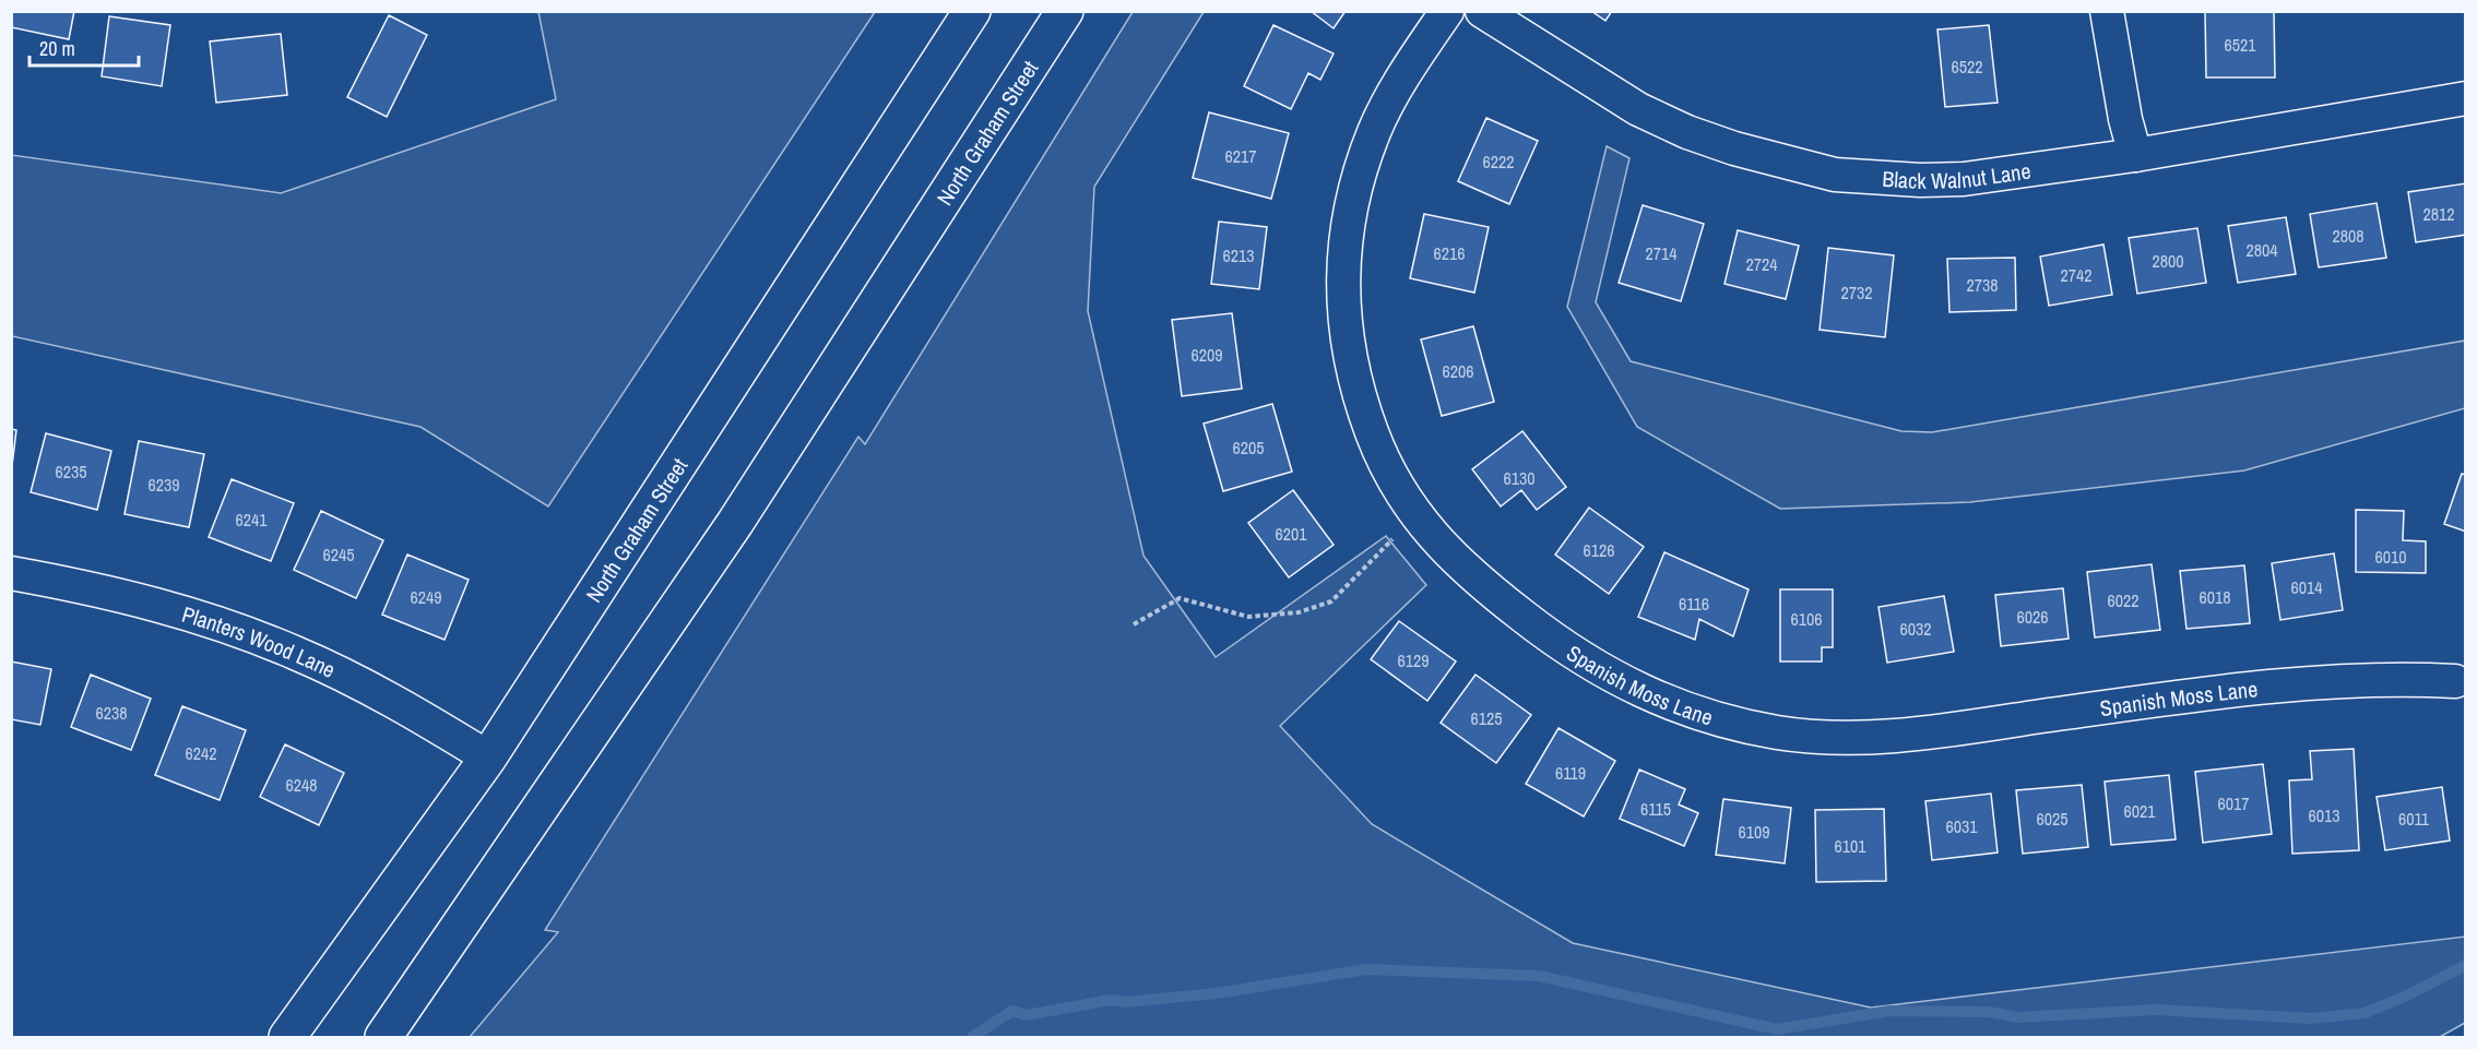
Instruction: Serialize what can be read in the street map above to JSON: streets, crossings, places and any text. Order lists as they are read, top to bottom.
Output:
{
  "streets": {
    "main road": ["North Graham Street"],
    "street": ["Black Walnut Lane", "Planters Wood Lane", "Spanish Moss Lane"]
  },
  "crossings": [
    ["North Graham Street", "Planters Wood Lane"]
  ],
  "house_numbers": [
    "6521",
    "6522",
    "6217",
    "6222",
    "2812",
    "2808",
    "2804",
    "6216",
    "2714",
    "6213",
    "2800",
    "2724",
    "2742",
    "2738",
    "2732",
    "6209",
    "6206",
    "6205",
    "6235",
    "6130",
    "6239",
    "6241",
    "6201",
    "6126",
    "6245",
    "6010",
    "6014",
    "6249",
    "6018",
    "6022",
    "6116",
    "6026",
    "6106",
    "6032",
    "6129",
    "6238",
    "6125",
    "6242",
    "6119",
    "6248",
    "6017",
    "6115",
    "6021",
    "6013",
    "6025",
    "6011",
    "6031",
    "6109",
    "6101"
  ],
  "scale_bar": "20 m"
}
